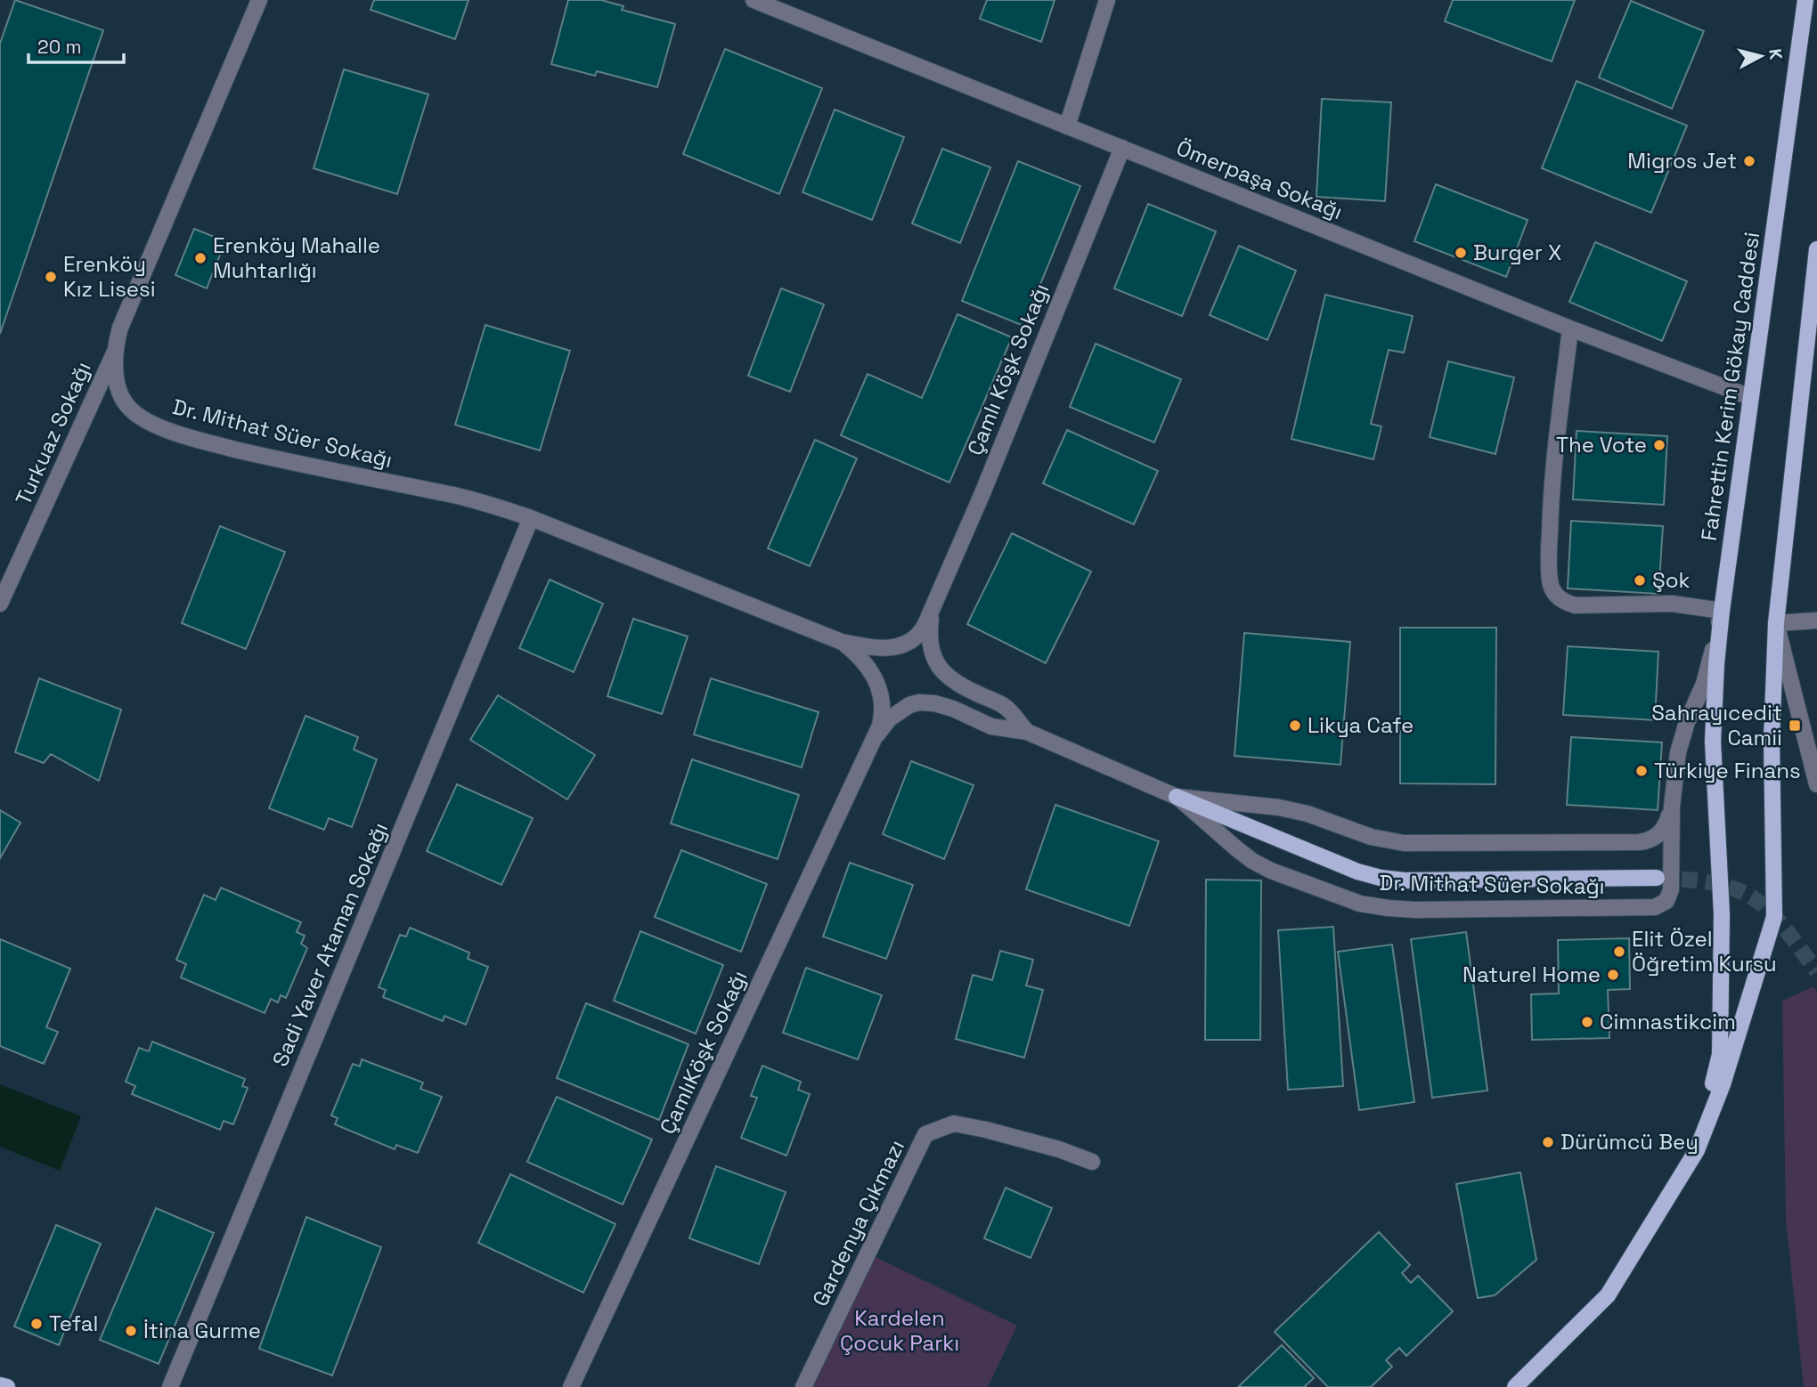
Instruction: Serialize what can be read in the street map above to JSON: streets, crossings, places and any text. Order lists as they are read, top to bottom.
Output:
{
  "streets": {
    "main road": ["Fahrettin Kerim Gökay Caddesi", "Dr. Mithat Süer Sokağı"],
    "street": [
      "Ömerpaşa Sokağı",
      "Çamlı Köşk Sokağı",
      "Turkuaz Sokağı",
      "Sadi Yaver Ataman Sokağı",
      "ÇamlıKöşk Sokağı",
      "Gardenya Çıkmazı"
    ]
  },
  "crossings": [
    ["Ömerpaşa Sokağı", "Çamlı Köşk Sokağı"],
    ["Ömerpaşa Sokağı", "Fahrettin Kerim Gökay Caddesi"],
    ["Çamlı Köşk Sokağı", "Dr. Mithat Süer Sokağı"],
    ["Fahrettin Kerim Gökay Caddesi", "Dr. Mithat Süer Sokağı"],
    ["Turkuaz Sokağı", "Dr. Mithat Süer Sokağı"],
    ["Dr. Mithat Süer Sokağı", "Sadi Yaver Ataman Sokağı"],
    ["Dr. Mithat Süer Sokağı", "ÇamlıKöşk Sokağı"]
  ],
  "parks": ["Kardelen Çocuk Parkı"],
  "places": {
    "other": [
      "Migros Jet",
      "Burger X",
      "Erenköy Mahalle Muhtarlığı",
      "Erenköy Kız Lisesi",
      "The Vote",
      "Şok",
      "Likya Cafe",
      "Türkiye Finans",
      "Elit Özel Öğretim Kursu",
      "Naturel Home",
      "Cimnastikcim",
      "Dürümcü Bey",
      "Tefal",
      "İtina Gurme"
    ],
    "transit": ["Sahrayıcedit Camii"]
  },
  "scale_bar": "20 m",
  "north": "right"
}
